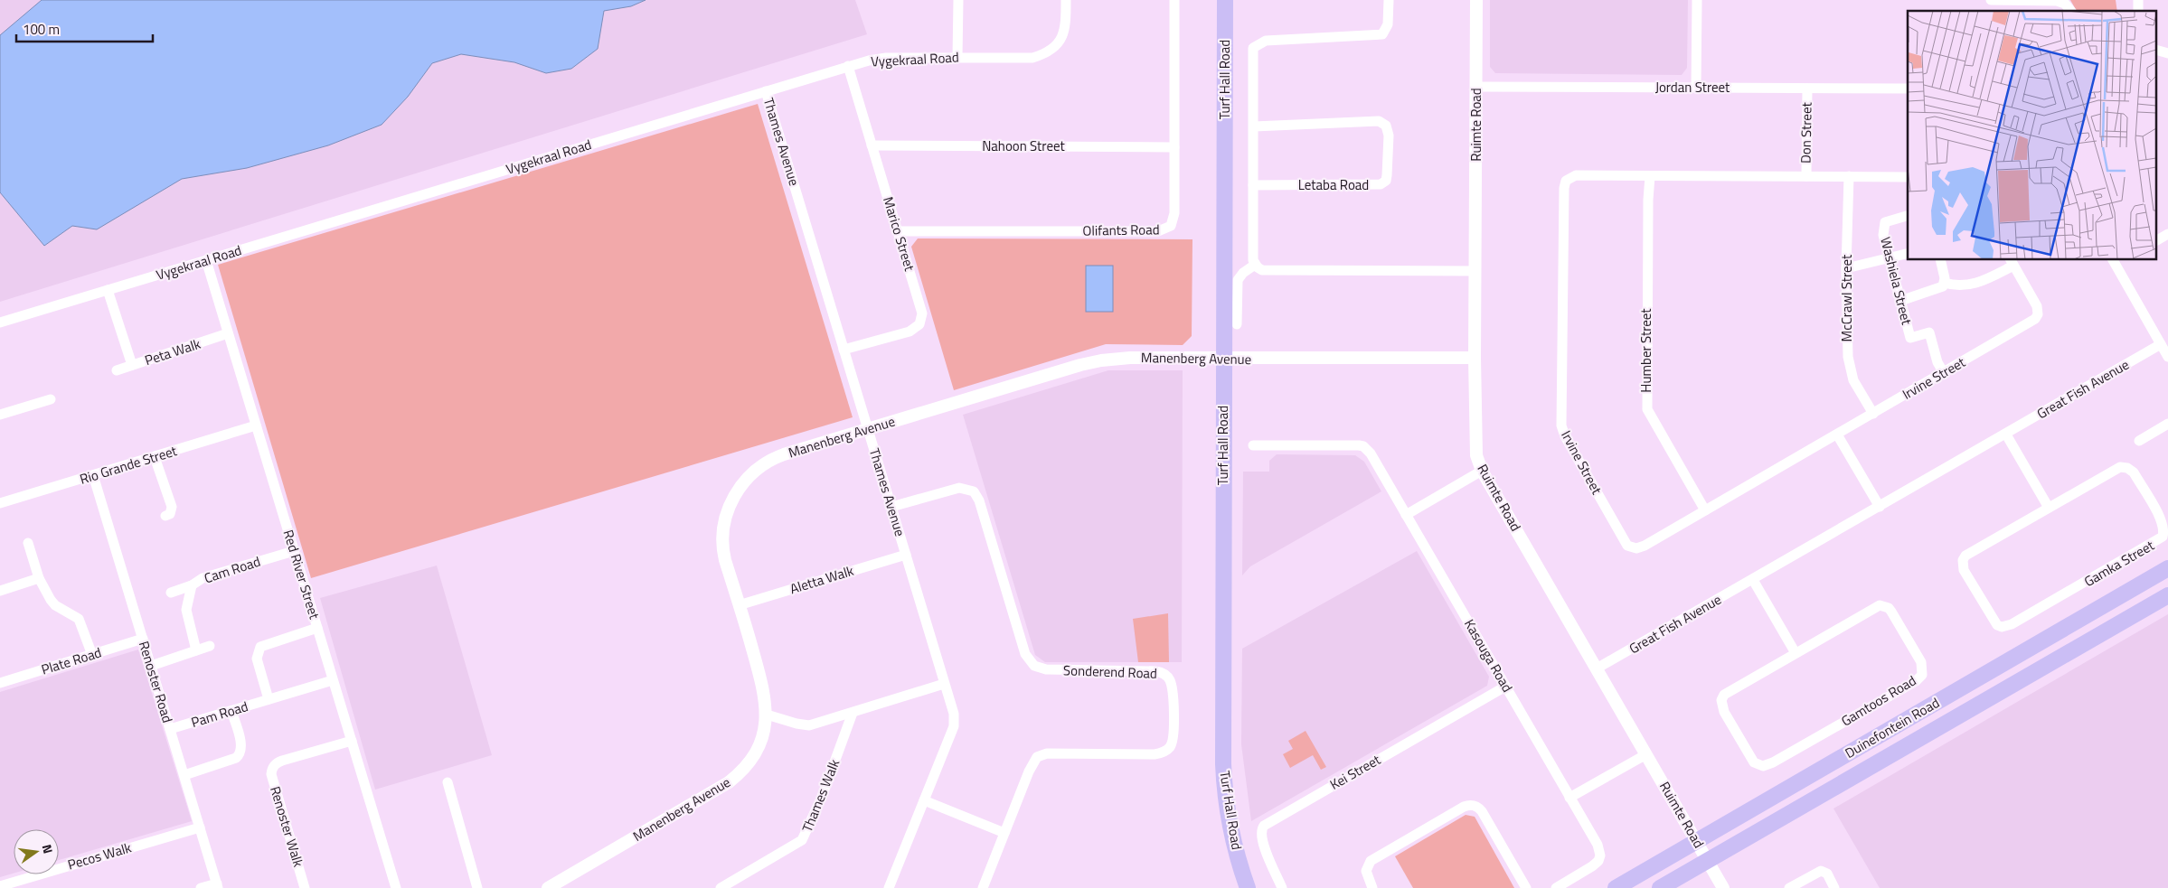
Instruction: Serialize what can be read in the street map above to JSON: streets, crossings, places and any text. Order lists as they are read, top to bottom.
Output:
{
  "streets": {
    "main road": ["Turf Hall Road", "Duinefontein Road"],
    "street": [
      "Vygekraal Road",
      "Jordan Street",
      "Ruimte Road",
      "Don Street",
      "Thames Avenue",
      "Nahoon Street",
      "Letaba Road",
      "Olifants Road",
      "Marico Street",
      "Washiela Street",
      "McCrawl Street",
      "Humber Street",
      "Peta Walk",
      "Manenberg Avenue",
      "Irvine Street",
      "Great Fish Avenue",
      "Rio Grande Street",
      "Gamka Street",
      "Cam Road",
      "Red River Street",
      "Aletta Walk",
      "Kasouga Road",
      "Plate Road",
      "Sonderend Road",
      "Renoster Road",
      "Gamtoos Road",
      "Pam Road",
      "Kei Street",
      "Thames Walk",
      "Renoster Walk",
      "Pecos Walk"
    ]
  },
  "crossings": [
    ["Vygekraal Road", "Thames Avenue"],
    ["Vygekraal Road", "Marico Street"],
    ["Vygekraal Road", "Red River Street"],
    ["Turf Hall Road", "Manenberg Avenue"],
    ["Jordan Street", "Ruimte Road"],
    ["Jordan Street", "Don Street"],
    ["Ruimte Road", "Manenberg Avenue"],
    ["Ruimte Road", "Great Fish Avenue"],
    ["Ruimte Road", "Duinefontein Road"],
    ["Don Street", "Irvine Street"],
    ["Thames Avenue", "Marico Street"],
    ["Thames Avenue", "Manenberg Avenue"],
    ["Thames Avenue", "Aletta Walk"],
    ["Thames Avenue", "Sonderend Road"],
    ["Nahoon Street", "Olifants Road"],
    ["Nahoon Street", "Marico Street"],
    ["Olifants Road", "Marico Street"],
    ["Washiela Street", "Irvine Street"],
    ["McCrawl Street", "Irvine Street"],
    ["Humber Street", "Irvine Street"],
    ["Peta Walk", "Red River Street"],
    ["Manenberg Avenue", "Aletta Walk"],
    ["Rio Grande Street", "Red River Street"],
    ["Rio Grande Street", "Renoster Road"],
    ["Cam Road", "Red River Street"],
    ["Red River Street", "Pam Road"],
    ["Red River Street", "Renoster Walk"],
    ["Kasouga Road", "Kei Street"],
    ["Plate Road", "Renoster Road"],
    ["Renoster Road", "Pam Road"],
    ["Renoster Road", "Pecos Walk"]
  ],
  "scale_bar": "100 m",
  "north": "right"
}
